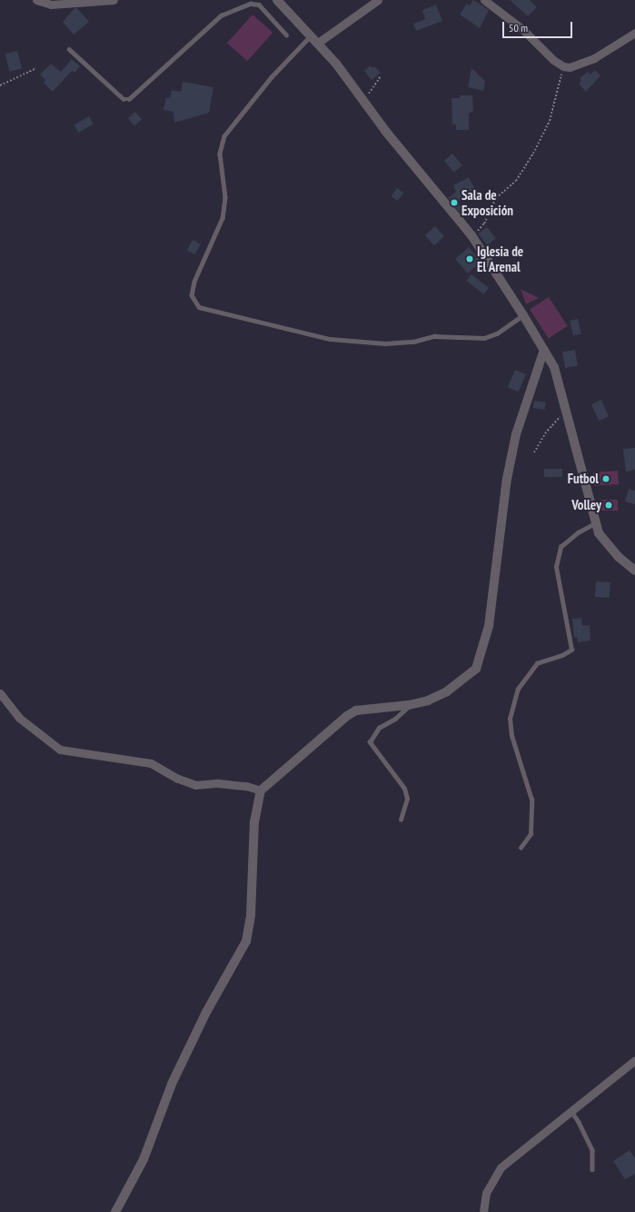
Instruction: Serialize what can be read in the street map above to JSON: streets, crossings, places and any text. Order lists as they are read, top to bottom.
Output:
{
  "places": [
    "Sala de Exposición",
    "Iglesia de El Arenal",
    "Futbol",
    "Volley"
  ],
  "scale_bar": "50 m"
}
